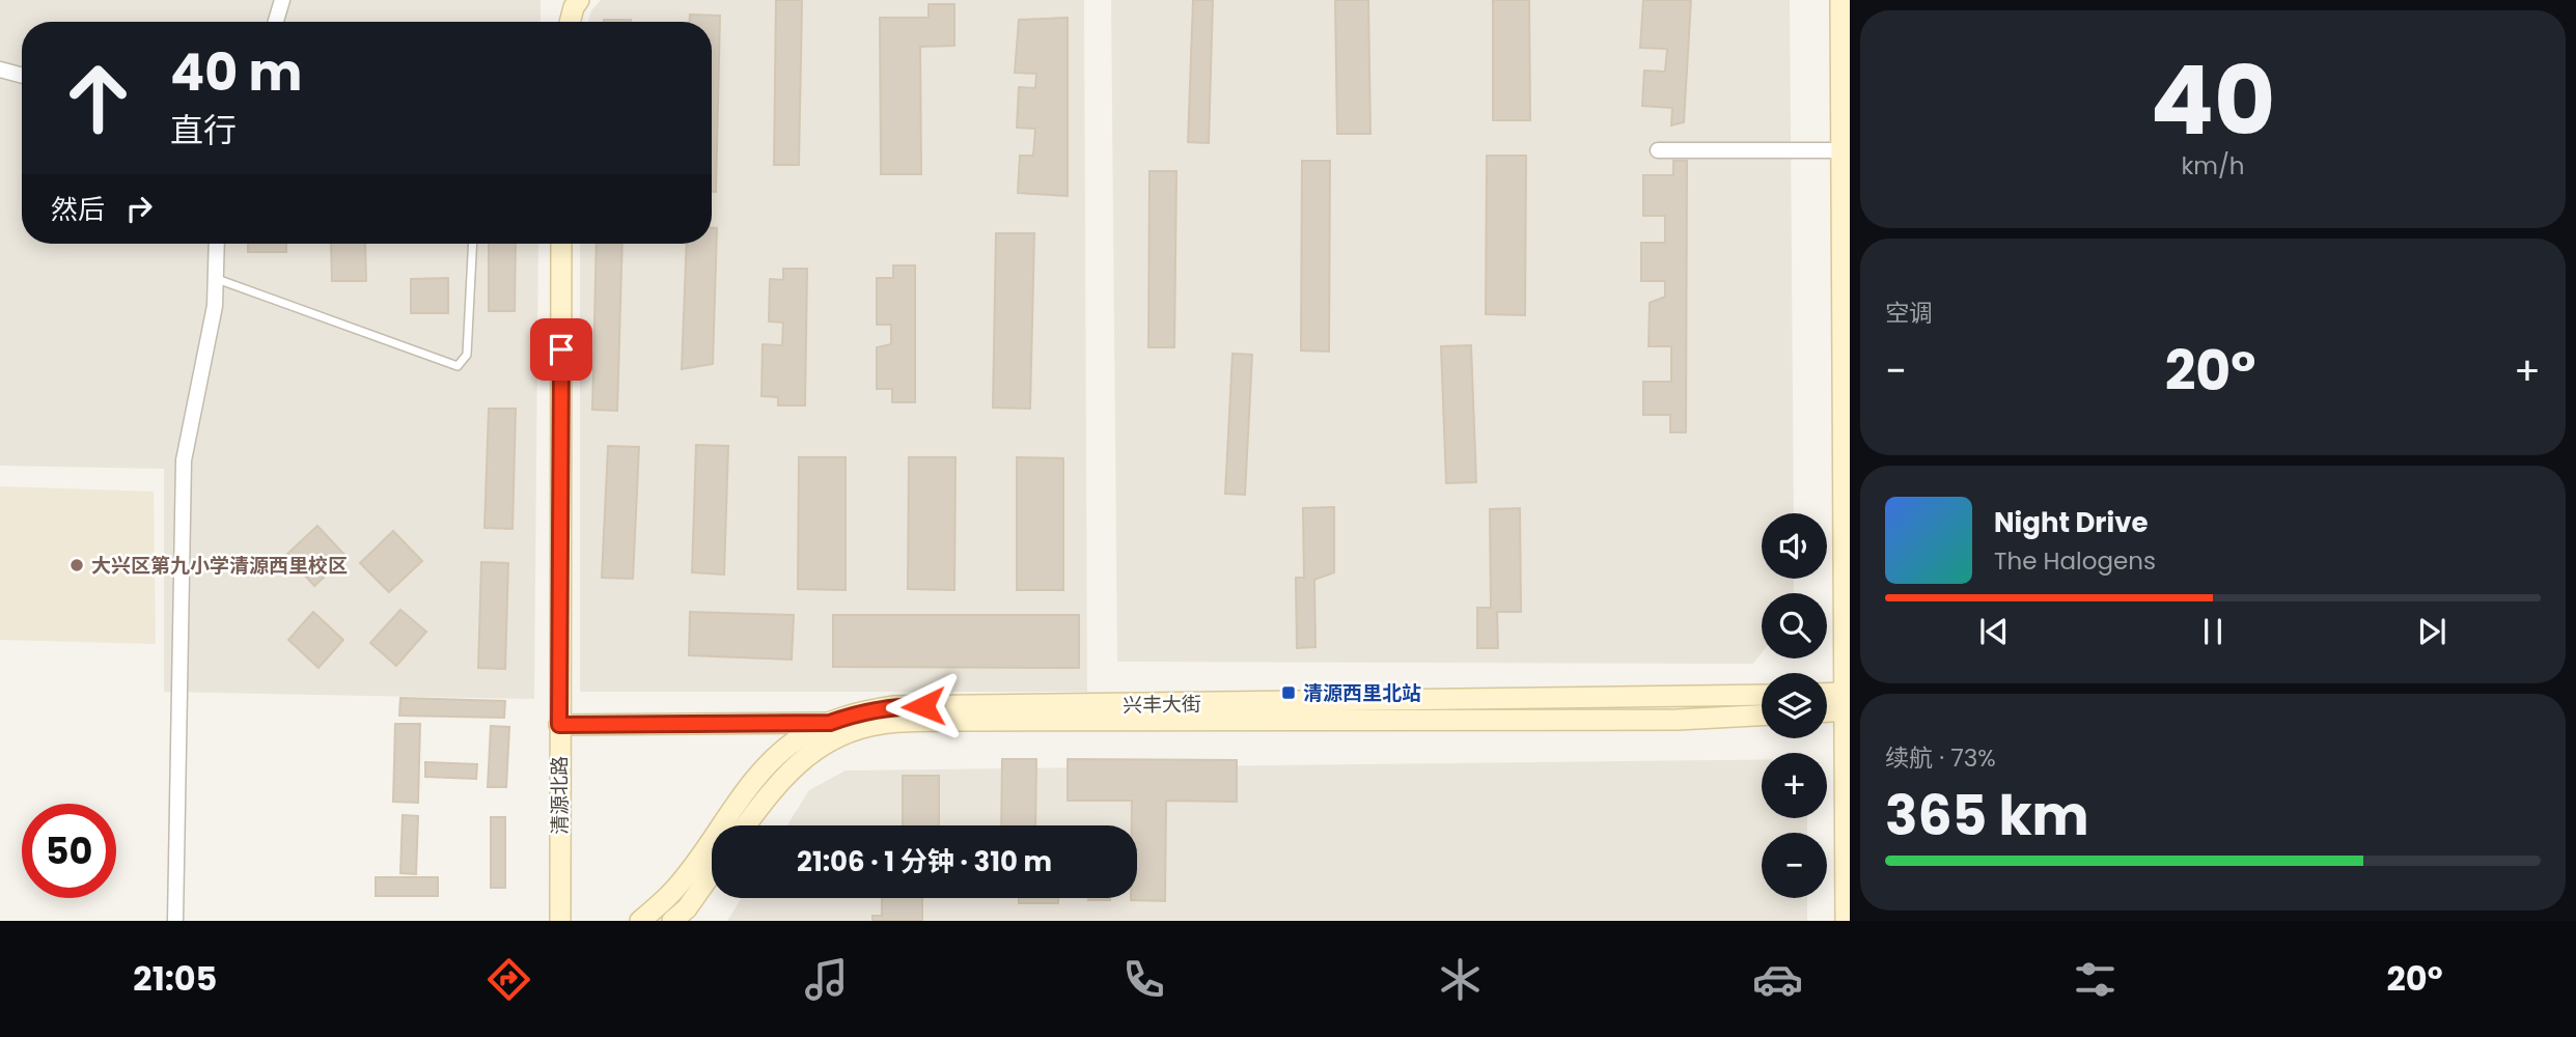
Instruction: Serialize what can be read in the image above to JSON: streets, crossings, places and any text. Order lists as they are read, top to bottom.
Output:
{
  "streets": {
    "main road": ["兴丰大街", "清源北路"]
  },
  "places": {
    "other": ["大兴区第九小学清源西里校区"],
    "transit": ["清源西里北站"]
  },
  "page": {
    "tile": [
      ["40", "km/h"],
      "空调",
      ["续航 · 73%", "365 km"]
    ],
    "turn": ["40 m", "直行"],
    "then": "然后",
    "heat": ["−", "20°", "+"],
    "song": ["Night Drive", "The Halogens"],
    "map_buttons": ["+", "−"],
    "limit": "50",
    "trip": "21:06 · 1 分钟 · 310 m",
    "tabs": ["21:05", "20°"]
  }
}
